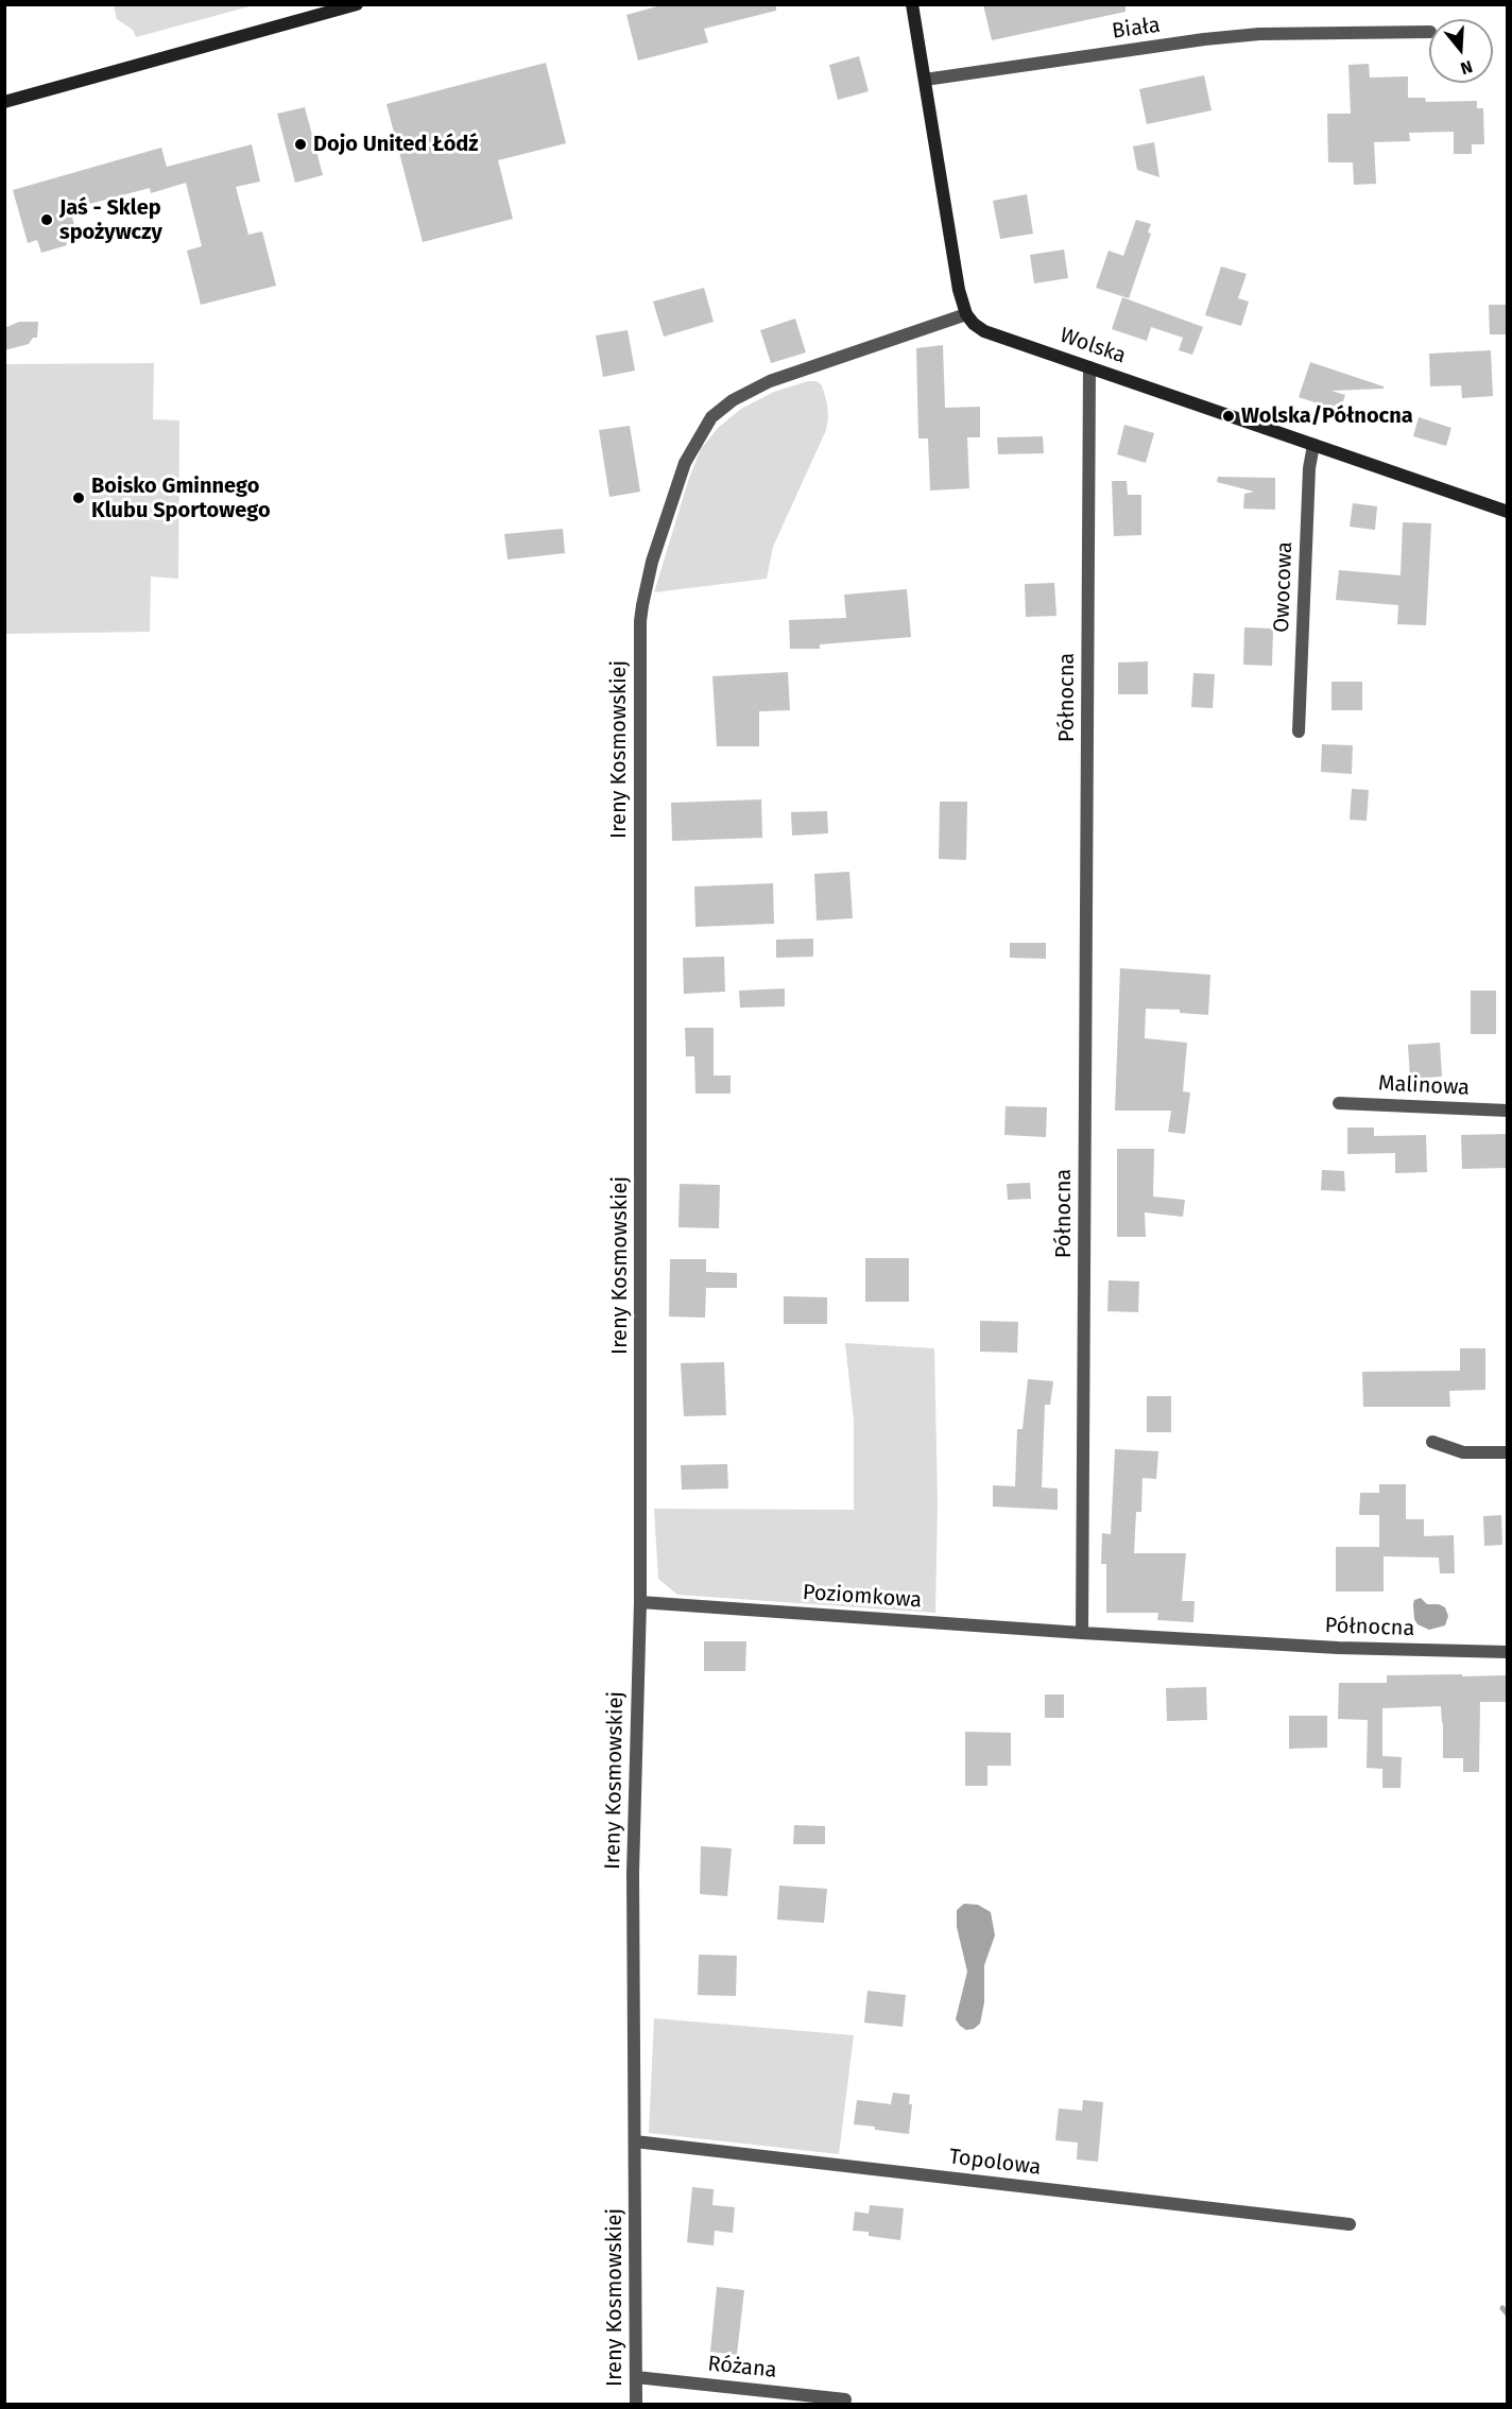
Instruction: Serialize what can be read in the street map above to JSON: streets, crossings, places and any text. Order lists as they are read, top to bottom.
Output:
{
  "streets": {
    "street": [
      "Biała",
      "Wolska",
      "Owocowa",
      "Północna",
      "Ireny Kosmowskiej",
      "Malinowa",
      "Poziomkowa",
      "Topolowa",
      "Różana"
    ]
  },
  "crossings": [
    ["Wolska", "Owocowa"],
    ["Wolska", "Północna"],
    ["Wolska", "Ireny Kosmowskiej"],
    ["Północna", "Poziomkowa"],
    ["Ireny Kosmowskiej", "Poziomkowa"],
    ["Ireny Kosmowskiej", "Topolowa"],
    ["Ireny Kosmowskiej", "Różana"]
  ],
  "places": [
    "Dojo United Łódź",
    "Jaś - Sklep spożywczy",
    "Wolska/Północna",
    "Boisko Gminnego Klubu Sportowego"
  ],
  "north": "bottom"
}
